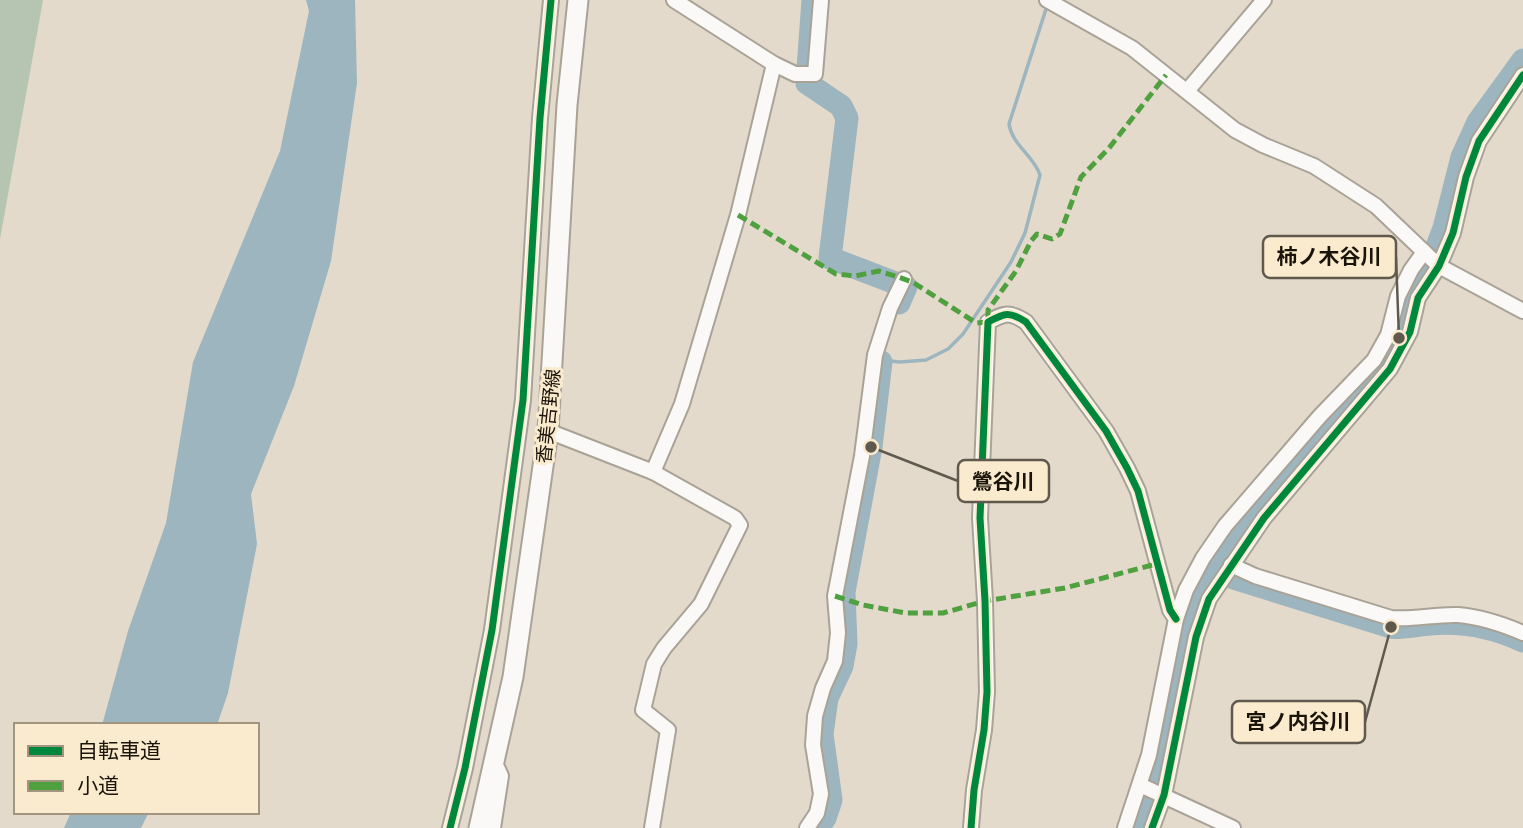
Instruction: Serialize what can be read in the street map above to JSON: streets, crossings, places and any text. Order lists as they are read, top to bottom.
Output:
{
  "streets": {
    "main road": ["香美吉野線"]
  },
  "places": ["柿ノ木谷川", "鶯谷川", "宮ノ内谷川"],
  "legend": ["自転車道", "小道"]
}
